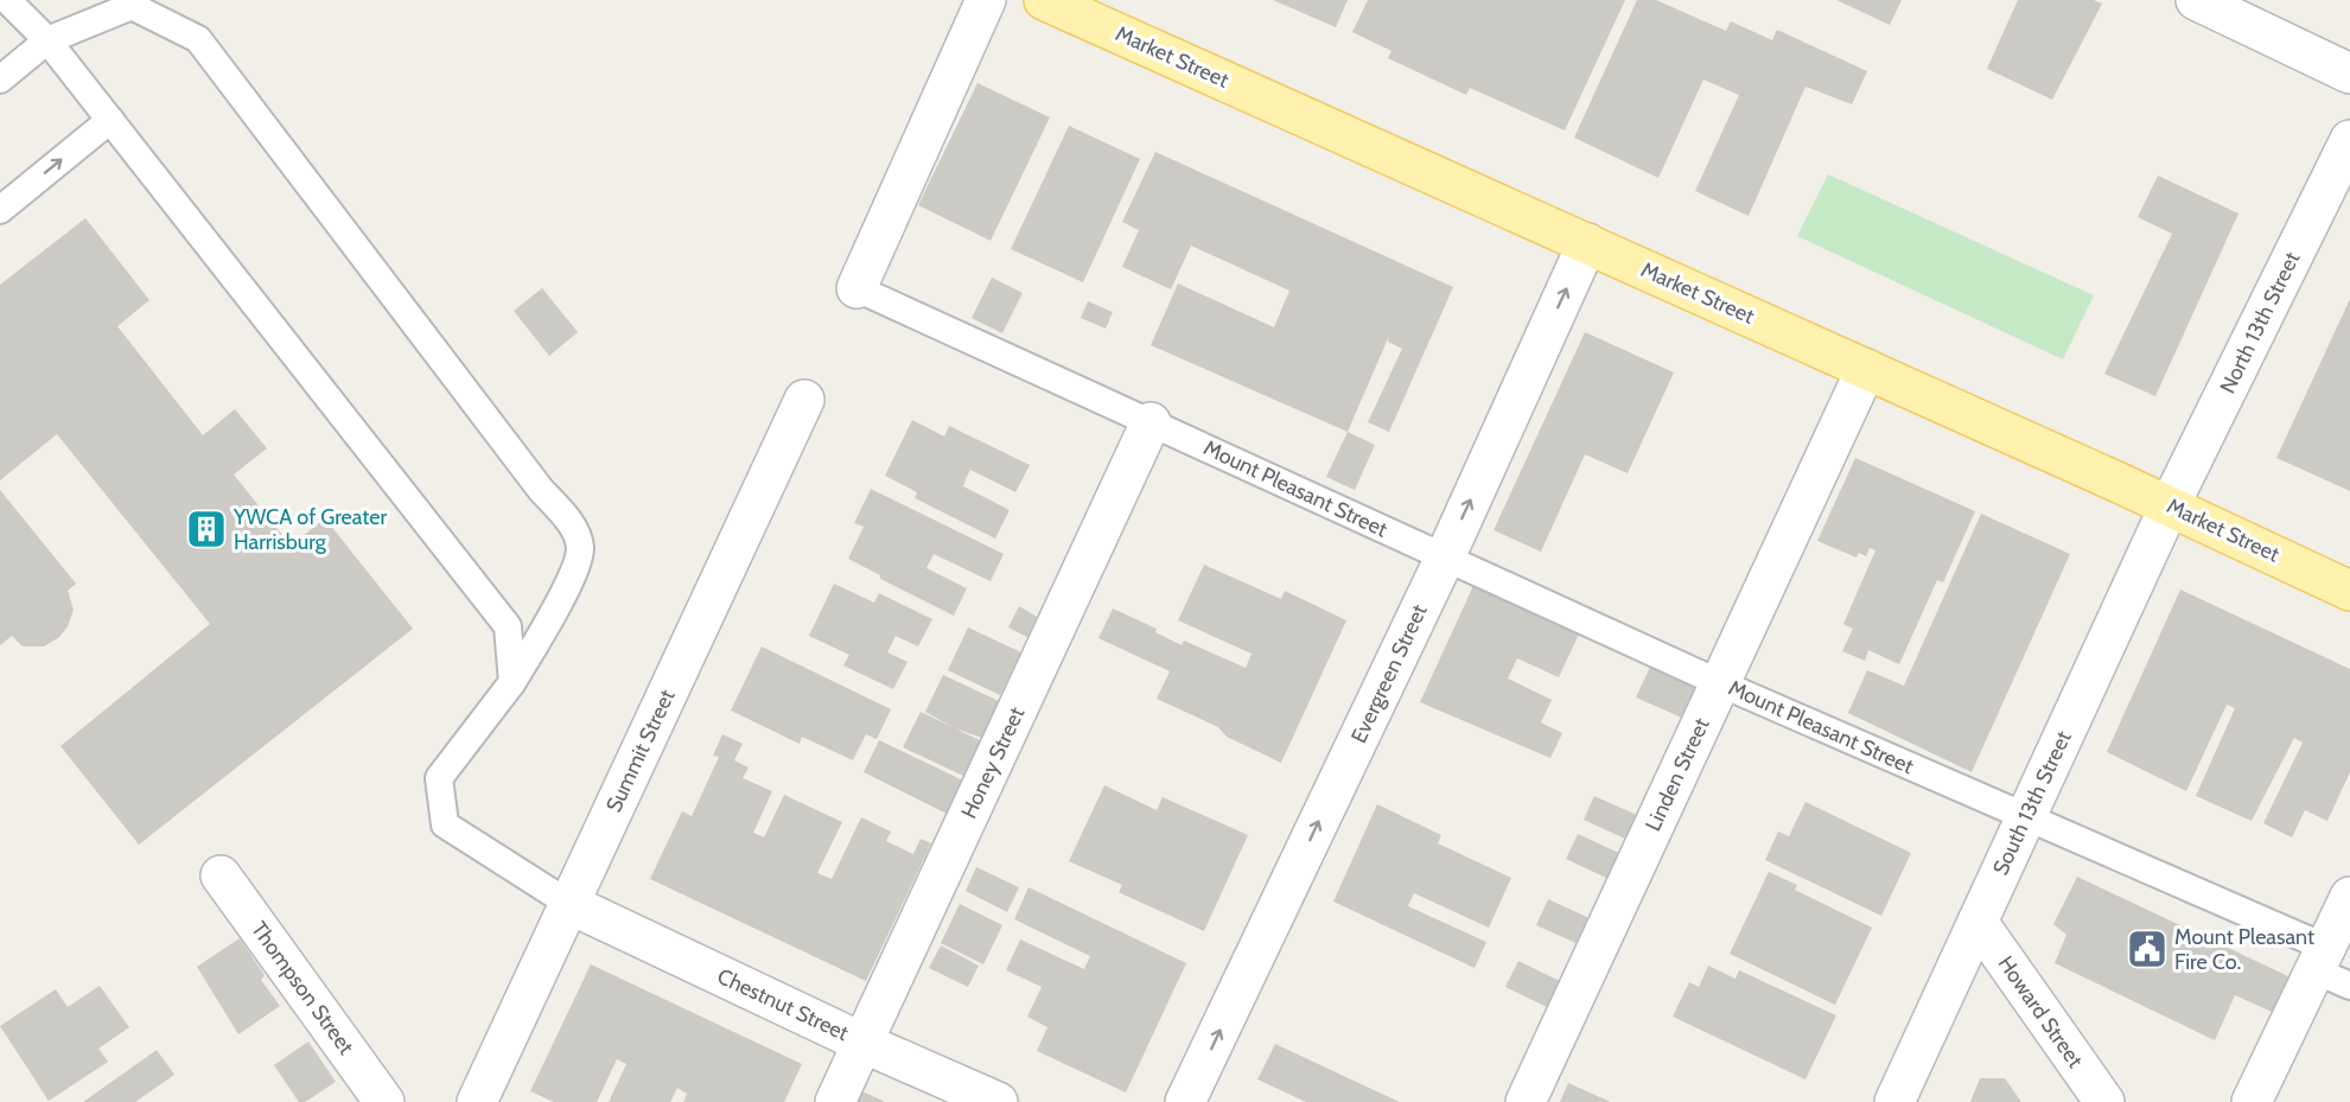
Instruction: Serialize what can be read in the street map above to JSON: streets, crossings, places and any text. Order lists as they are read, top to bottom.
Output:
{
  "streets": {
    "main road": ["Market Street"],
    "street": [
      "North 13th Street",
      "Mount Pleasant Street",
      "Evergreen Street",
      "Summit Street",
      "Honey Street",
      "Linden Street",
      "South 13th Street",
      "Thompson Street",
      "Chestnut Street",
      "Howard Street"
    ]
  },
  "crossings": [
    ["Market Street", "North 13th Street"],
    ["Market Street", "Evergreen Street"],
    ["Market Street", "Linden Street"],
    ["Market Street", "South 13th Street"],
    ["North 13th Street", "South 13th Street"],
    ["Mount Pleasant Street", "Evergreen Street"],
    ["Mount Pleasant Street", "Honey Street"],
    ["Mount Pleasant Street", "Linden Street"],
    ["Mount Pleasant Street", "South 13th Street"],
    ["Summit Street", "Chestnut Street"],
    ["Honey Street", "Chestnut Street"],
    ["South 13th Street", "Howard Street"]
  ],
  "one_way": ["Evergreen Street"],
  "places": {
    "building": ["YWCA of Greater Harrisburg"],
    "public building": ["Mount Pleasant Fire Co."]
  }
}
